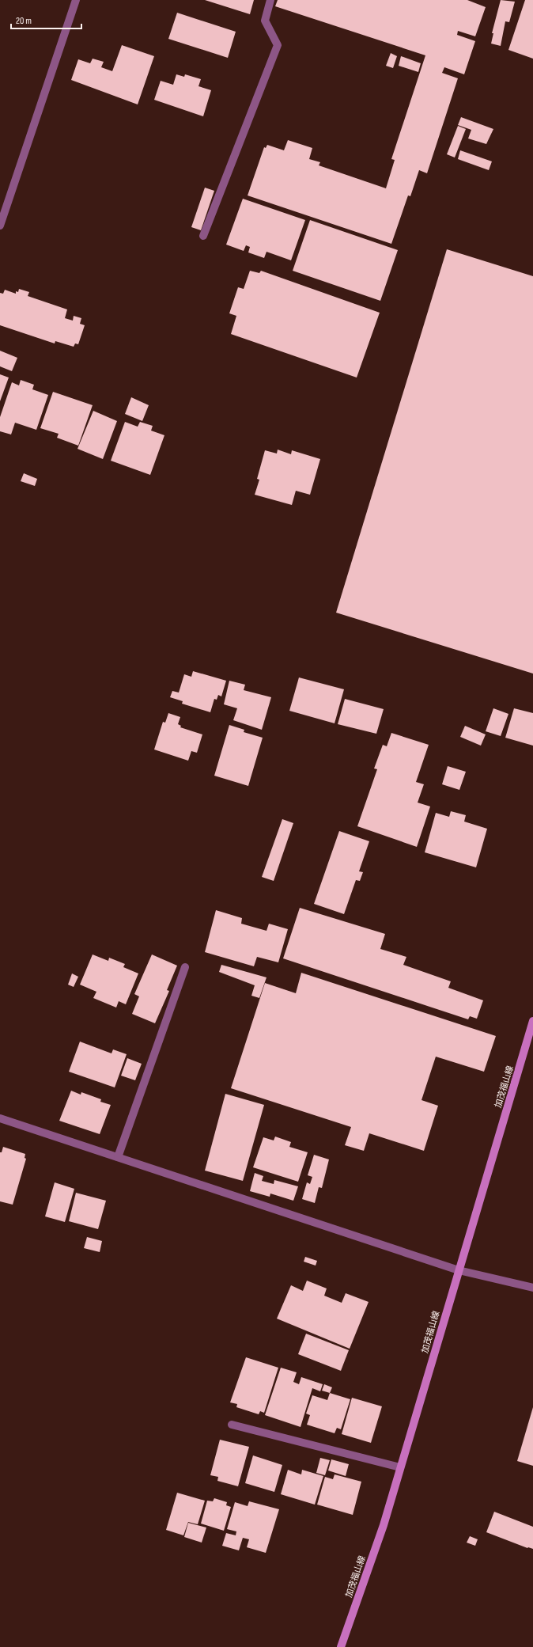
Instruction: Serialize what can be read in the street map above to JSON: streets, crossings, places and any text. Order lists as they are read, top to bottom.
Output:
{
  "streets": {
    "main road": ["加茂福山線"]
  },
  "scale_bar": "20 m"
}
